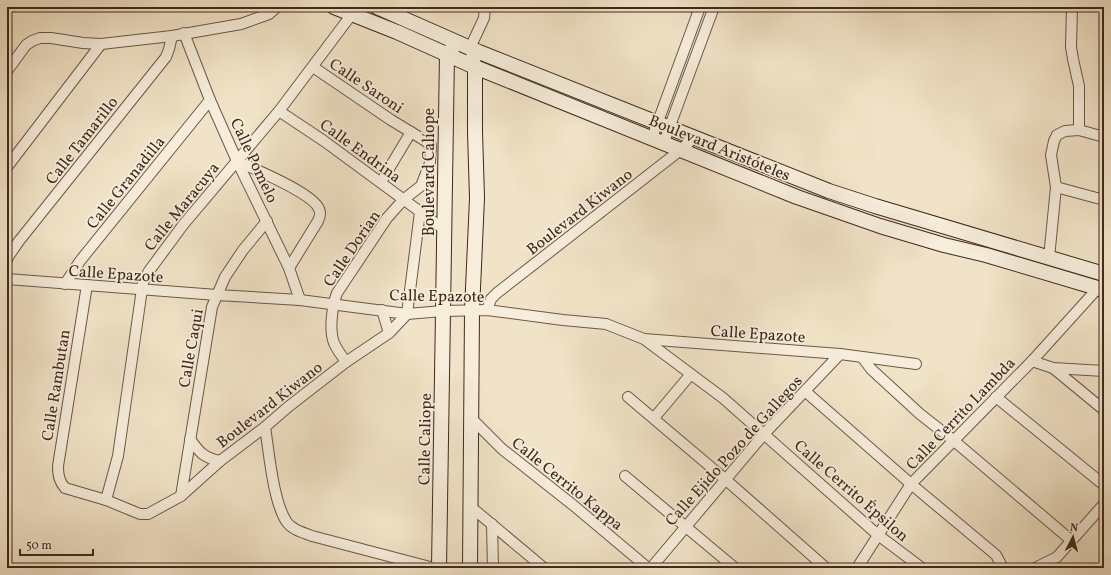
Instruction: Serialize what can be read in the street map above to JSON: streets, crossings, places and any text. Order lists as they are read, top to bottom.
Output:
{
  "streets": {
    "street": [
      "Calle Saroni",
      "Calle Tamarillo",
      "Boulevard Aristóteles",
      "Calle Endrina",
      "Calle Pomelo",
      "Boulevard Calíope",
      "Calle Granadilla",
      "Calle Maracuya",
      "Boulevard Kiwano",
      "Calle Dorian",
      "Calle Epazote",
      "Calle Caqui",
      "Calle Rambutan",
      "Calle Cerrito Lambda",
      "Calle Caliope",
      "Calle Ejido Pozo de Gallegos",
      "Calle Cerrito Kappa",
      "Calle Cerrito Épsilon"
    ]
  },
  "crossings": [
    ["Calle Saroni", "Boulevard Calíope"],
    ["Calle Saroni", "Calle Maracuya"],
    ["Calle Saroni", "Calle Dorian"],
    ["Boulevard Aristóteles", "Boulevard Calíope"],
    ["Boulevard Aristóteles", "Calle Maracuya"],
    ["Boulevard Aristóteles", "Boulevard Kiwano"],
    ["Boulevard Aristóteles", "Calle Cerrito Lambda"],
    ["Calle Endrina", "Boulevard Calíope"],
    ["Calle Endrina", "Calle Maracuya"],
    ["Calle Endrina", "Calle Dorian"],
    ["Calle Pomelo", "Calle Granadilla"],
    ["Calle Pomelo", "Calle Maracuya"],
    ["Calle Pomelo", "Calle Epazote"],
    ["Calle Pomelo", "Calle Caqui"],
    ["Boulevard Calíope", "Calle Epazote"],
    ["Boulevard Calíope", "Calle Caliope"],
    ["Calle Granadilla", "Calle Epazote"],
    ["Calle Maracuya", "Boulevard Kiwano"],
    ["Calle Maracuya", "Calle Epazote"],
    ["Calle Maracuya", "Calle Rambutan"],
    ["Boulevard Kiwano", "Calle Dorian"],
    ["Boulevard Kiwano", "Calle Epazote"],
    ["Boulevard Kiwano", "Calle Caqui"],
    ["Boulevard Kiwano", "Calle Rambutan"],
    ["Calle Dorian", "Calle Epazote"],
    ["Calle Epazote", "Calle Caqui"],
    ["Calle Epazote", "Calle Rambutan"],
    ["Calle Epazote", "Calle Caliope"],
    ["Calle Epazote", "Calle Ejido Pozo de Gallegos"],
    ["Calle Epazote", "Calle Cerrito Épsilon"],
    ["Calle Cerrito Lambda", "Calle Cerrito Épsilon"],
    ["Calle Ejido Pozo de Gallegos", "Calle Cerrito Kappa"],
    ["Calle Ejido Pozo de Gallegos", "Calle Cerrito Épsilon"]
  ],
  "scale_bar": "50 m",
  "north": "top"
}
